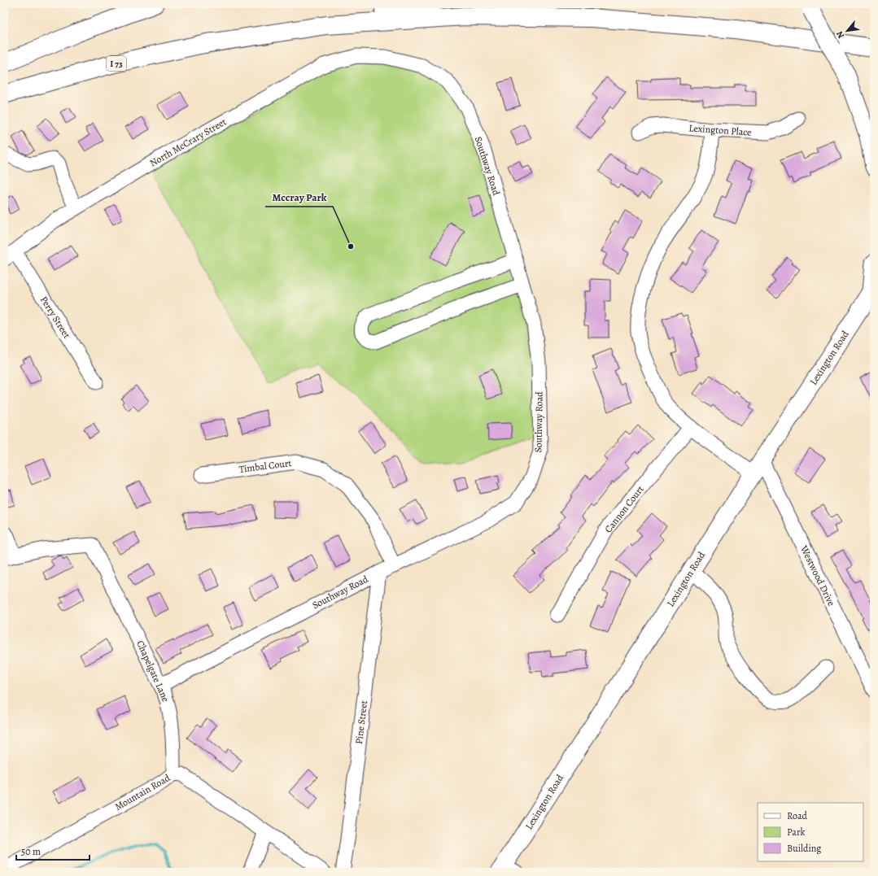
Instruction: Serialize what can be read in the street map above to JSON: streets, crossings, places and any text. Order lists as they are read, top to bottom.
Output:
{
  "streets": {
    "highway": ["I 73"],
    "main road": ["Lexington Road"],
    "street": [
      "Lexington Place",
      "North McCrary Street",
      "Southway Road",
      "Perry Street",
      "Timbal Court",
      "Cannon Court",
      "Westwood Drive",
      "Chapelgate Lane",
      "Pine Street",
      "Mountain Road"
    ]
  },
  "crossings": [
    ["North McCrary Street", "Southway Road"],
    ["North McCrary Street", "Perry Street"],
    ["Southway Road", "Timbal Court"],
    ["Southway Road", "Chapelgate Lane"],
    ["Southway Road", "Pine Street"],
    ["Lexington Road", "Westwood Drive"],
    ["Chapelgate Lane", "Mountain Road"]
  ],
  "places": ["Mccray Park"],
  "legend": ["Road", "Park", "Building"],
  "scale_bar": "50 m",
  "north": "bottom left"
}
